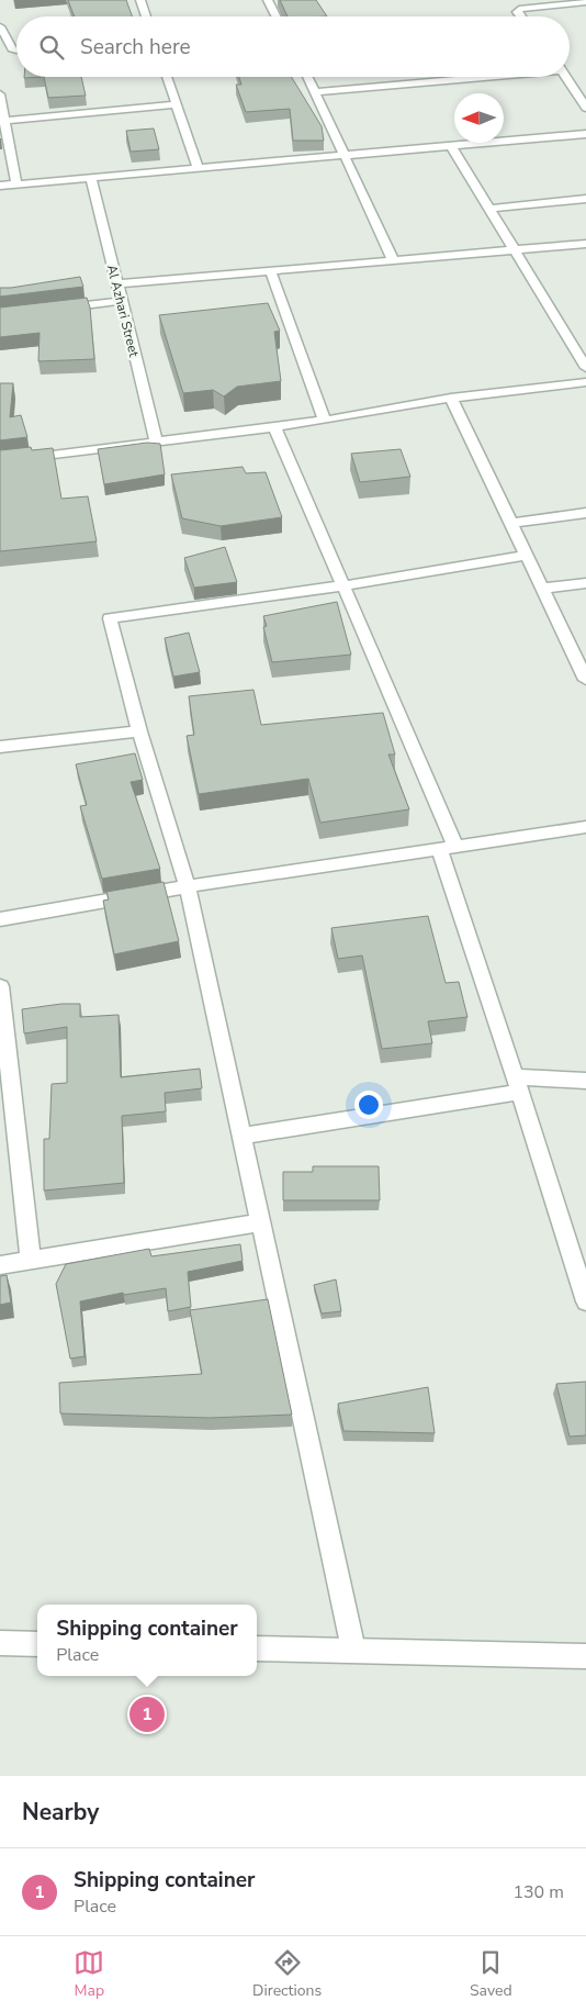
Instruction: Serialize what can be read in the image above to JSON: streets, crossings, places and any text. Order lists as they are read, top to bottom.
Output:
{
  "streets": {
    "street": ["Al Azhari Street"]
  },
  "north": "left",
  "page": {
    "search": "Search here",
    "popup": ["Shipping container", "Place"],
    "pins": "1",
    "heading": "Nearby",
    "list": [
      {
        "mark": "1",
        "name": "Shipping container",
        "note": "Place",
        "value": "130 m"
      }
    ],
    "nav": ["Map", "Directions", "Saved"]
  }
}
